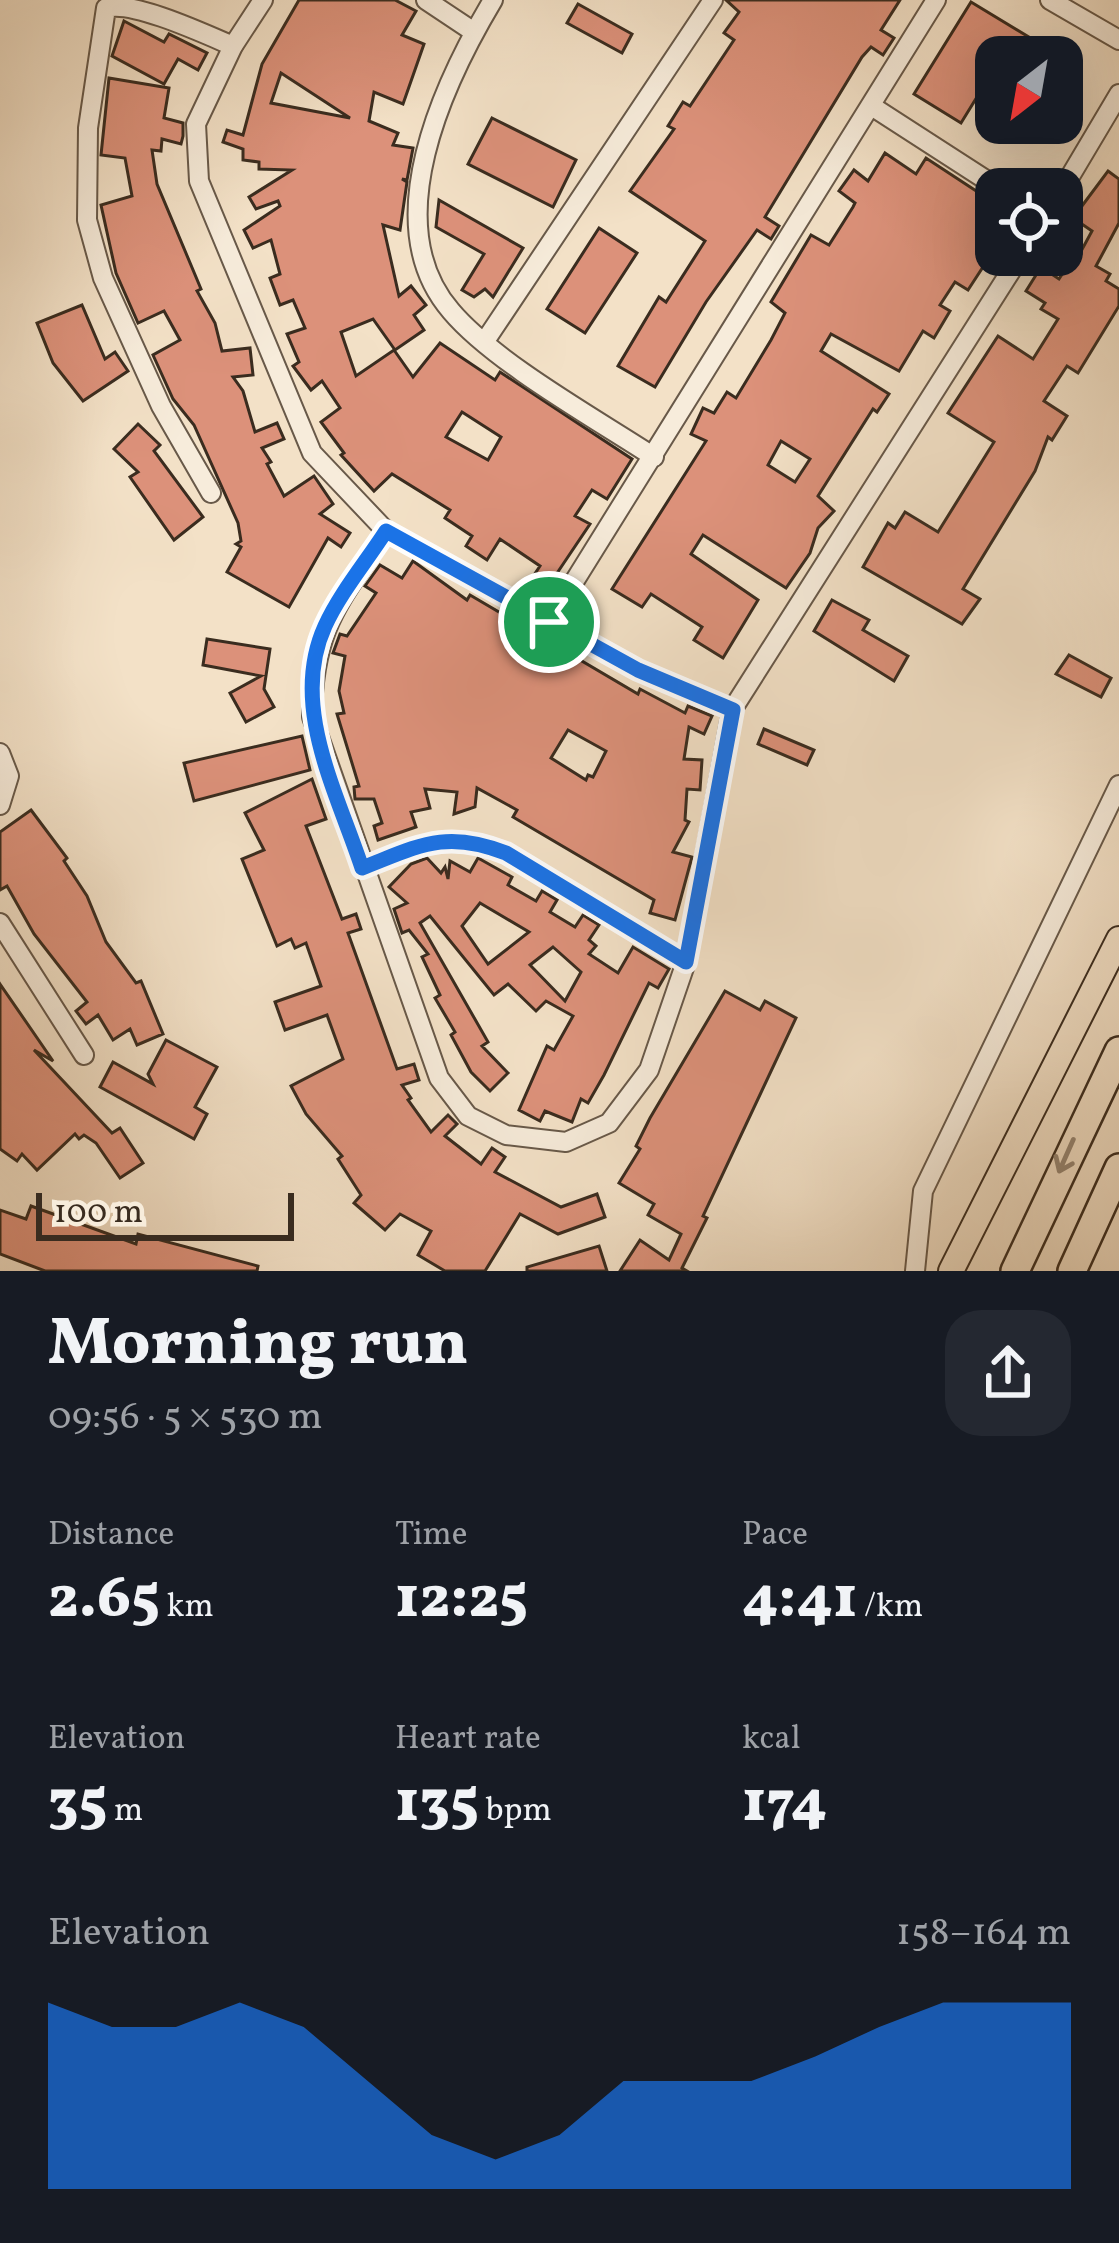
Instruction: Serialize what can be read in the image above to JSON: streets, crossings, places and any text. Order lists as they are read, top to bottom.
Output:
{
  "scale_bar": "100 m",
  "north": "bottom left",
  "page": {
    "scale": "100 m",
    "heading": ["Morning run", "09:56 · 5 × 530 m"],
    "stats": [
      ["Distance", "2.65 km"],
      ["Time", "12:25"],
      ["Pace", "4:41 /km"],
      ["Elevation", "35 m"],
      ["Heart rate", "135 bpm"],
      ["kcal", "174"]
    ],
    "chart": ["Elevation", "158–164 m"]
  }
}
